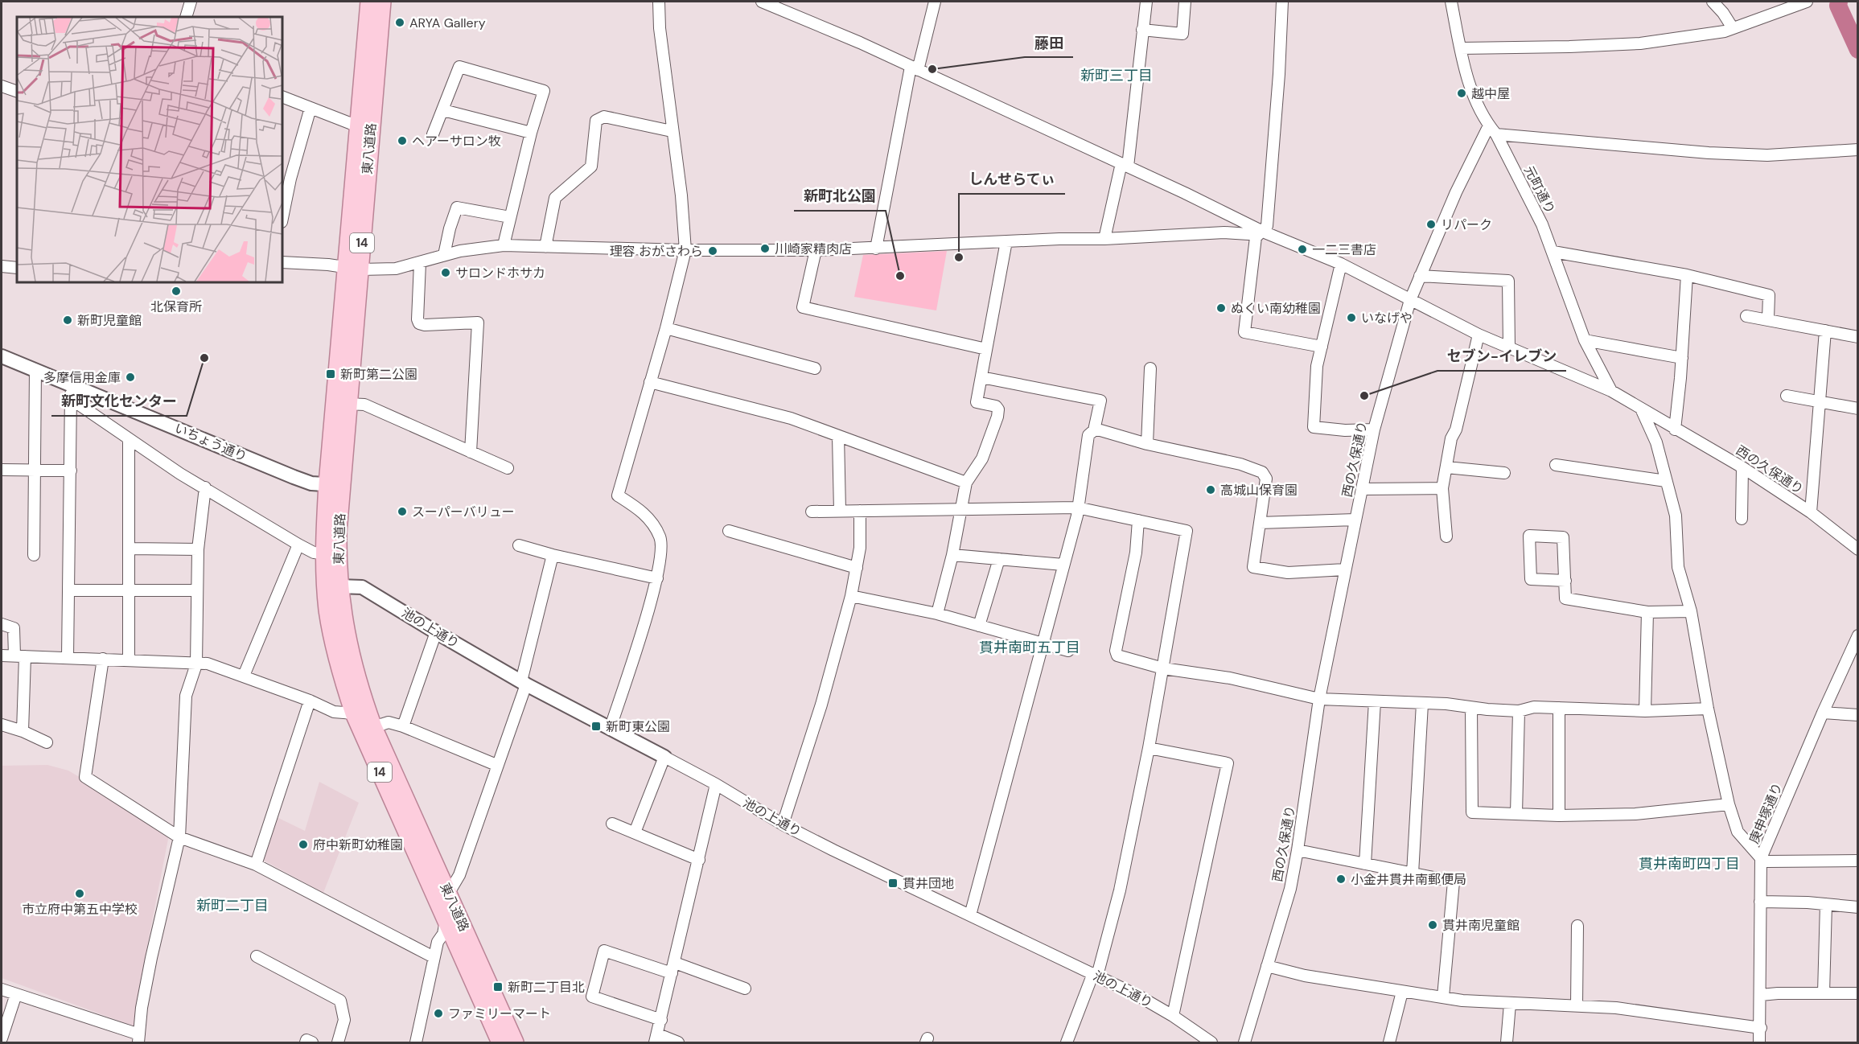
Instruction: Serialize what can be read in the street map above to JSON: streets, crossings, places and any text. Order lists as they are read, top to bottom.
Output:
{
  "streets": {
    "main road": ["東八道路", "14"],
    "street": [
      "元町通り",
      "いちょう通り",
      "西の久保通り",
      "池の上通り",
      "庚申塚通り"
    ]
  },
  "crossings": [
    ["東八道路", "いちょう通り"],
    ["東八道路", "池の上通り"],
    ["元町通り", "西の久保通り"]
  ],
  "districts": [
    "新町三丁目",
    "貫井南町五丁目",
    "貫井南町四丁目",
    "新町二丁目"
  ],
  "places": {
    "other": [
      "ARYA Gallery",
      "藤田",
      "越中屋",
      "ヘアーサロン牧",
      "リパーク",
      "川崎家精肉店",
      "一二三書店",
      "理容 おがさわら",
      "しんせらてぃ",
      "サロンドホサカ",
      "新町北公園",
      "北保育所",
      "ぬくい南幼稚園",
      "いなげや",
      "新町児童館",
      "新町文化センター",
      "多摩信用金庫",
      "セブン-イレブン",
      "高城山保育園",
      "スーパーバリュー",
      "府中新町幼稚園",
      "小金井貫井南郵便局",
      "市立府中第五中学校",
      "貫井南児童館",
      "ファミリーマート"
    ],
    "transit": [
      "新町第二公園",
      "新町東公園",
      "貫井団地",
      "新町二丁目北"
    ]
  }
}
